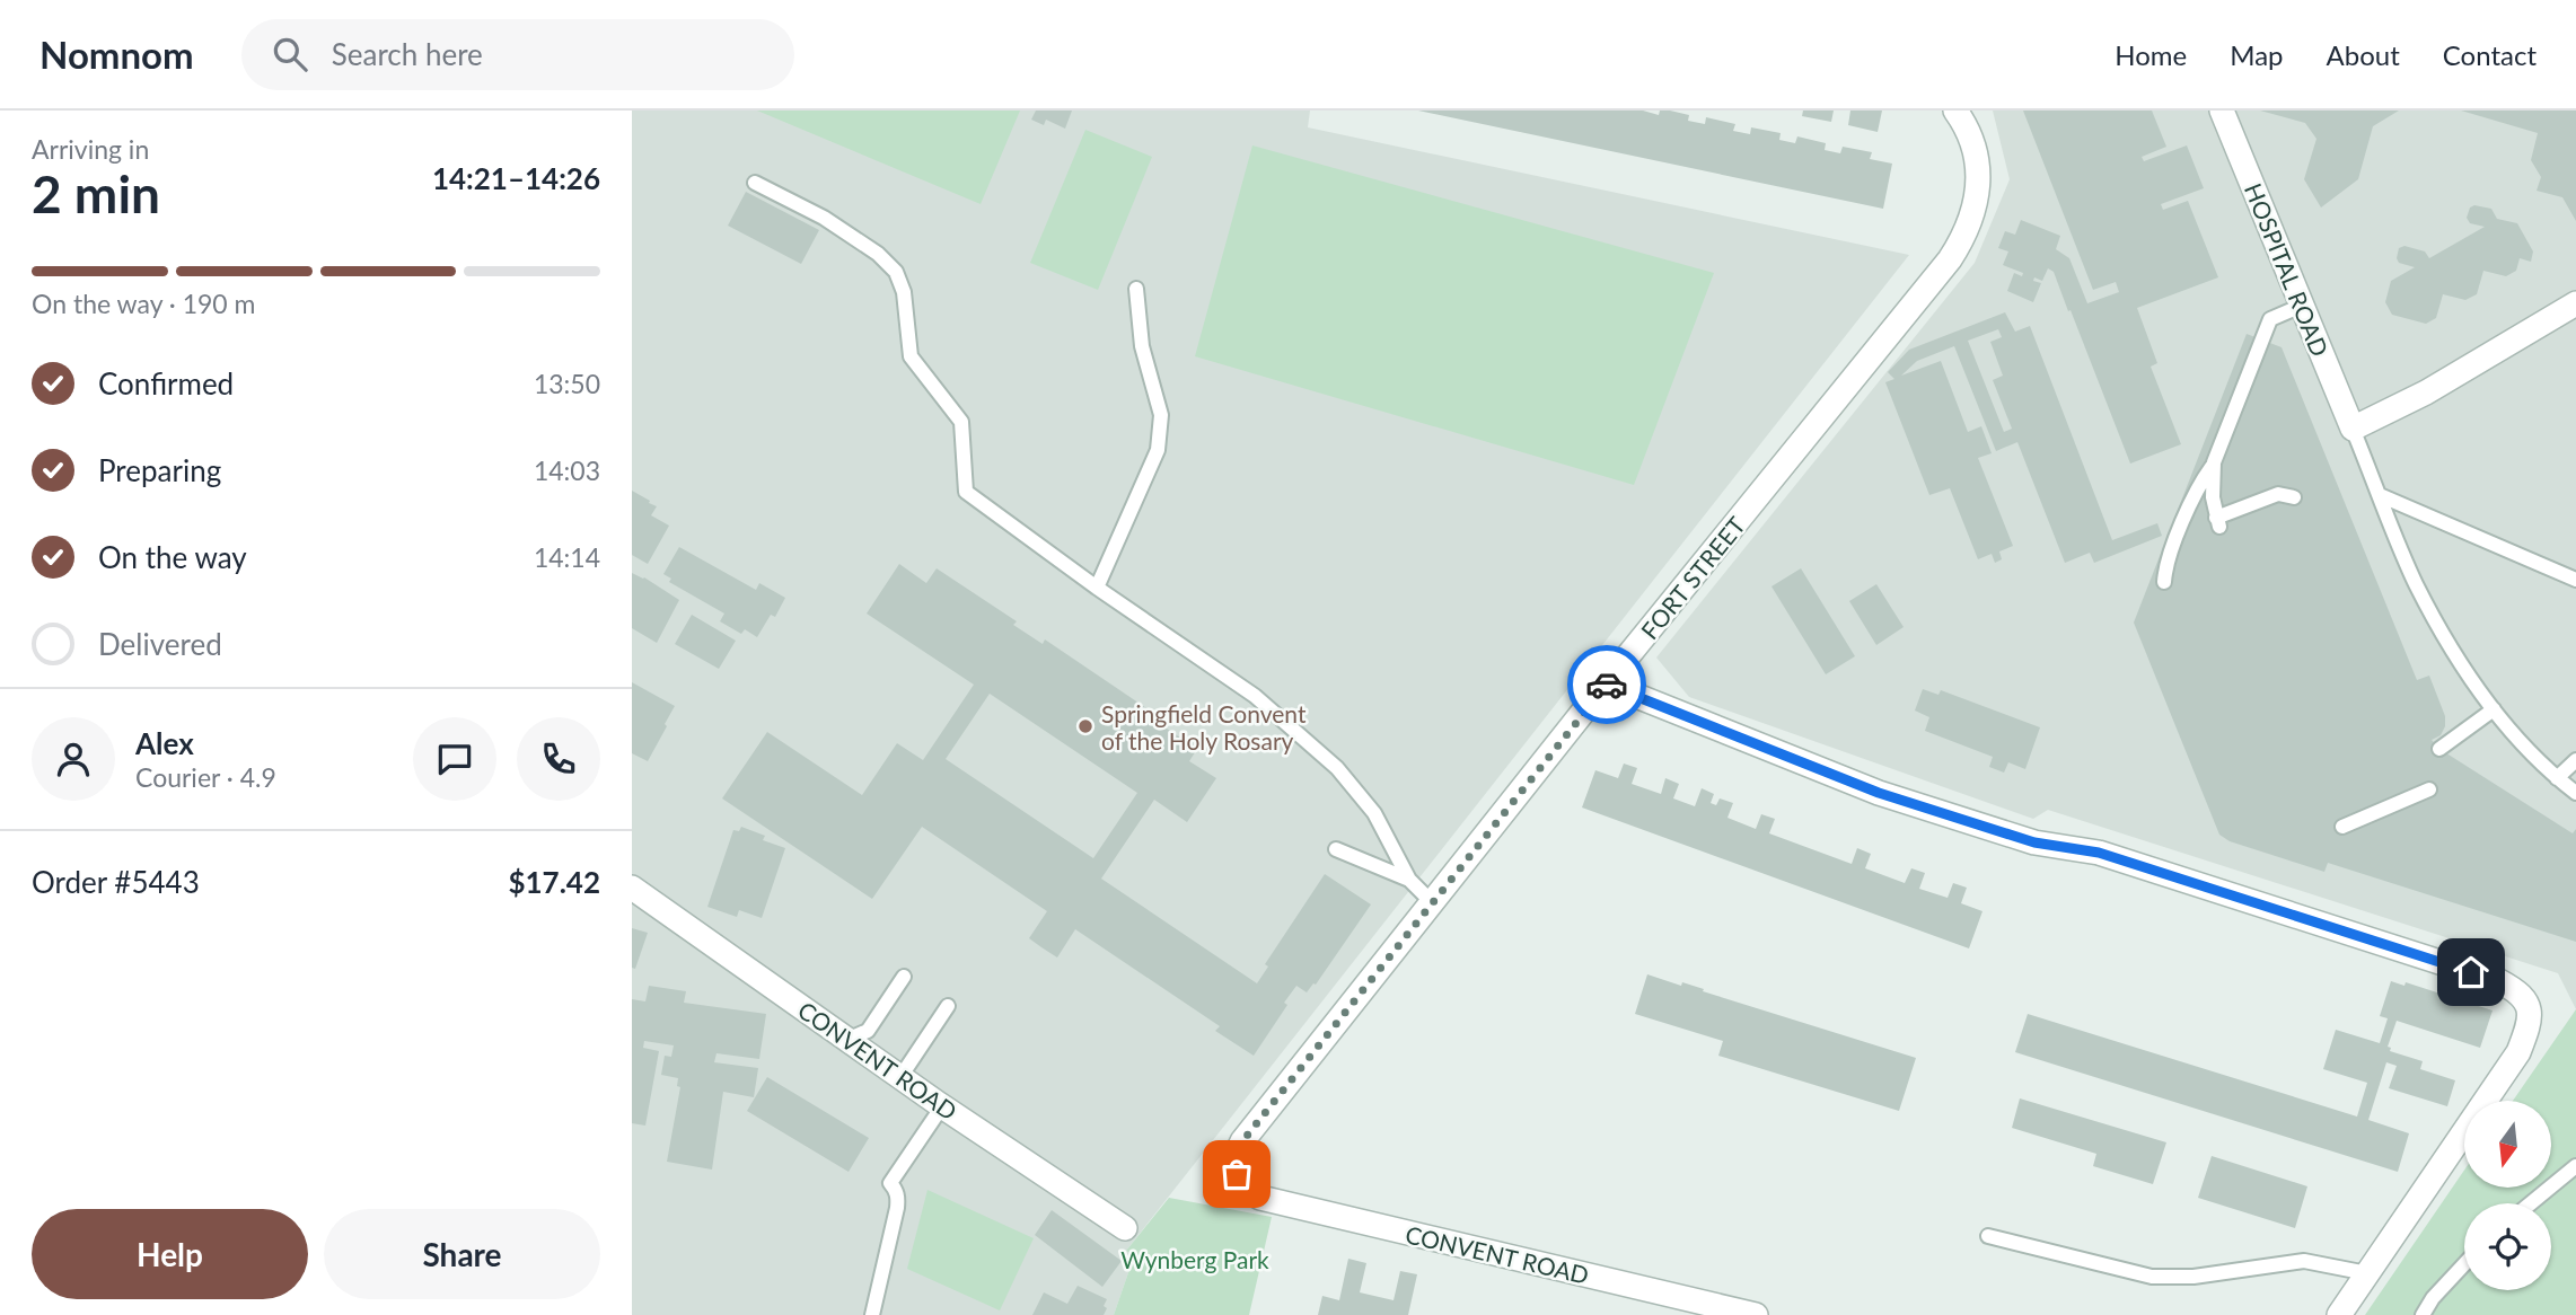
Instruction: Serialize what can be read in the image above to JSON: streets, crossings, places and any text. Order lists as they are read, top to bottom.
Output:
{
  "streets": {
    "street": ["HOSPITAL ROAD", "FORT STREET", "CONVENT ROAD"]
  },
  "crossings": [
    ["FORT STREET", "CONVENT ROAD"]
  ],
  "parks": ["Wynberg Park"],
  "places": ["Springfield Convent of the Holy Rosary"],
  "north": "bottom",
  "page": {
    "header": "Nomnom",
    "search": "Search here",
    "nav": [
      "Home",
      "Map",
      "About",
      "Contact"
    ],
    "heading": ["2 min", "Arriving in", "14:21–14:26"],
    "panel": [
      "Alex",
      "Courier · 4.9",
      "Order #5443",
      "$17.42"
    ],
    "bar": "On the way · 190 m",
    "list": [
      ["Confirmed", "13:50"],
      ["Preparing", "14:03"],
      ["On the way", "14:14"],
      "Delivered"
    ],
    "buttons": ["Help", "Share"]
  }
}
